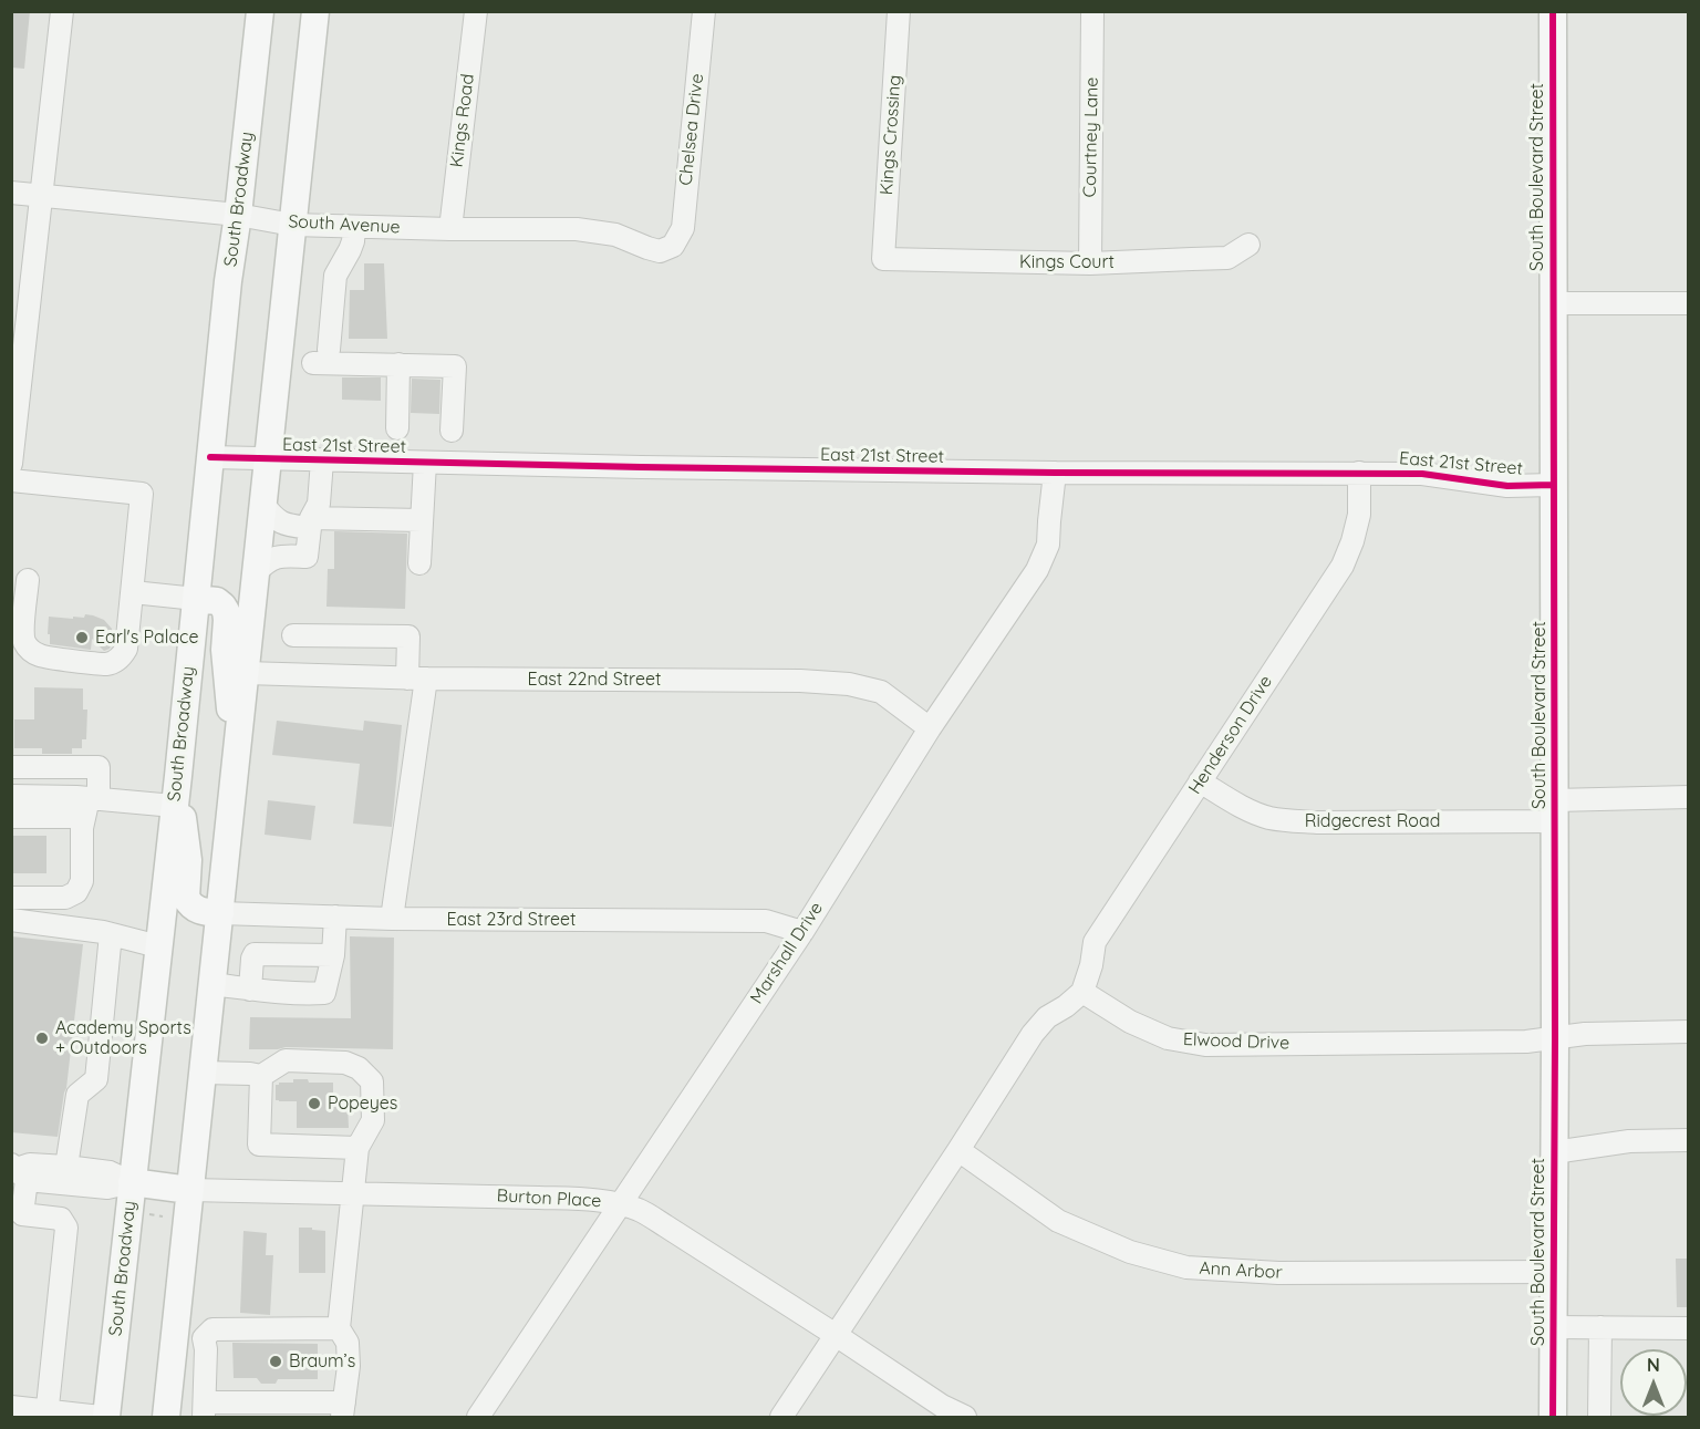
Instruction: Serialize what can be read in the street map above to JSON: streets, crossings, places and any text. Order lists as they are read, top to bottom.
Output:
{
  "streets": {
    "main road": ["South Boulevard Street", "South Broadway"],
    "street": [
      "Kings Road",
      "Chelsea Drive",
      "Kings Crossing",
      "Courtney Lane",
      "South Avenue",
      "Kings Court",
      "East 21st Street",
      "East 22nd Street",
      "Henderson Drive",
      "Ridgecrest Road",
      "East 23rd Street",
      "Marshall Drive",
      "Elwood Drive",
      "Burton Place",
      "Ann Arbor"
    ]
  },
  "crossings": [
    ["Kings Road", "South Avenue"],
    ["Chelsea Drive", "South Avenue"],
    ["Kings Crossing", "Kings Court"],
    ["Courtney Lane", "Kings Court"],
    ["South Boulevard Street", "East 21st Street"],
    ["South Boulevard Street", "Ridgecrest Road"],
    ["South Boulevard Street", "Elwood Drive"],
    ["South Boulevard Street", "Ann Arbor"],
    ["South Broadway", "South Avenue"],
    ["South Broadway", "East 21st Street"],
    ["East 21st Street", "Henderson Drive"],
    ["East 21st Street", "Marshall Drive"],
    ["East 22nd Street", "Marshall Drive"],
    ["Henderson Drive", "Ridgecrest Road"],
    ["Henderson Drive", "Elwood Drive"],
    ["East 23rd Street", "Marshall Drive"],
    ["Marshall Drive", "Burton Place"]
  ],
  "places": [
    "Earl's Palace",
    "Academy Sports + Outdoors",
    "Popeyes",
    "Braum’s"
  ],
  "north": "top"
}
